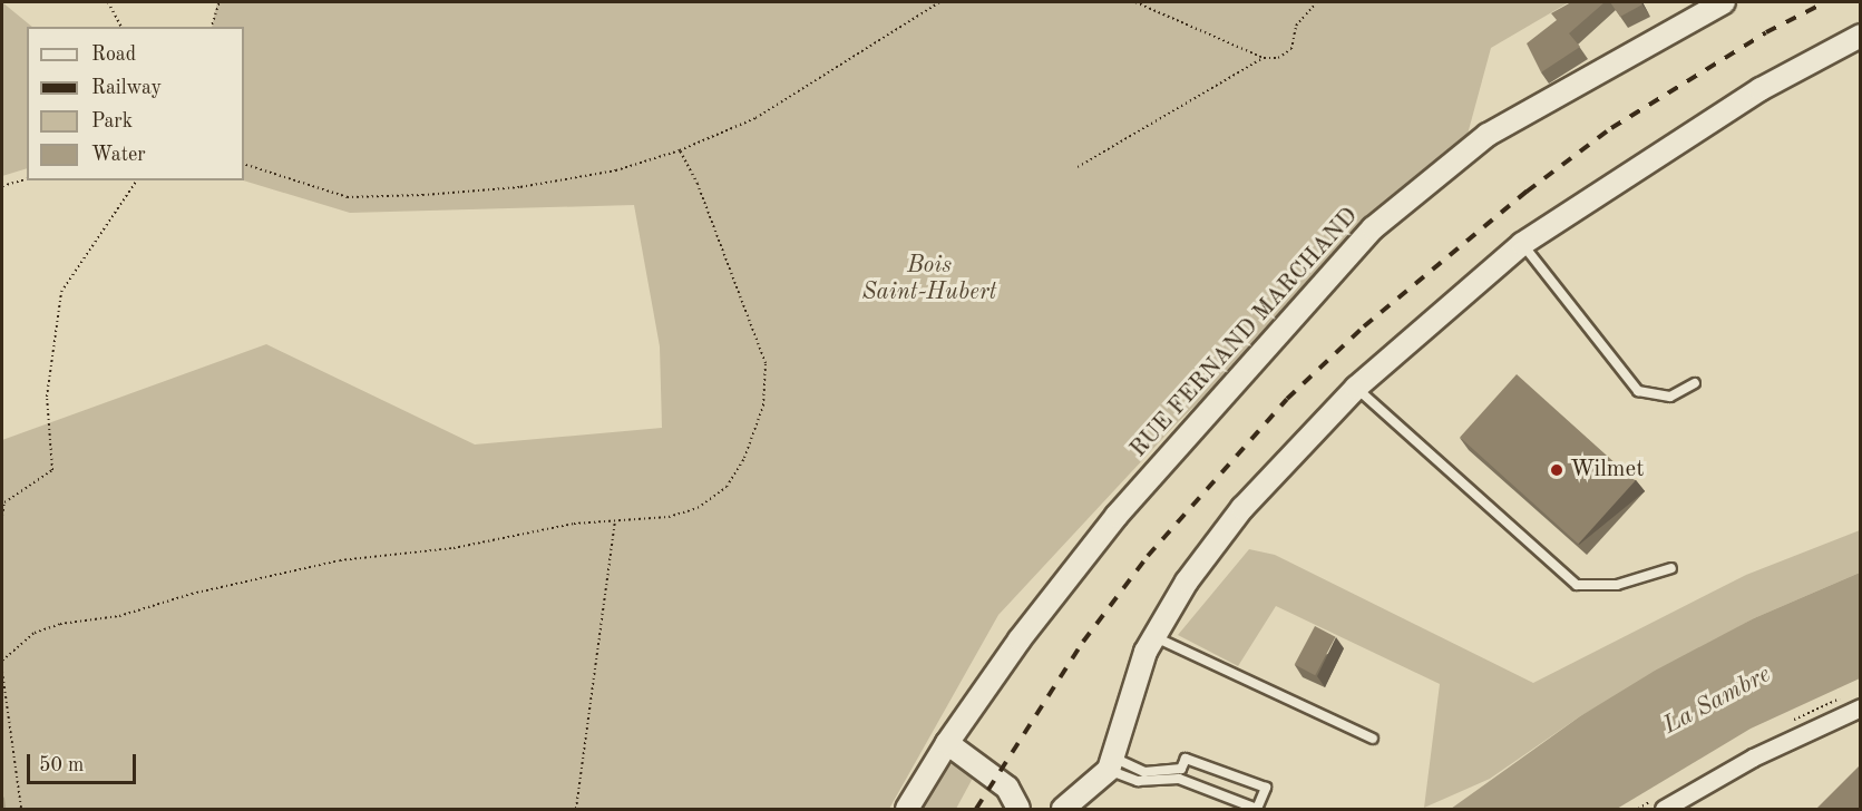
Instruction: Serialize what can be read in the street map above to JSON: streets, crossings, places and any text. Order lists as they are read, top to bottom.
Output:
{
  "streets": {
    "street": ["RUE FERNAND MARCHAND"]
  },
  "water": ["La Sambre"],
  "parks": ["Bois Saint-Hubert"],
  "places": ["Wilmet"],
  "legend": [
    "Road",
    "Railway",
    "Park",
    "Water"
  ],
  "scale_bar": "50 m"
}
